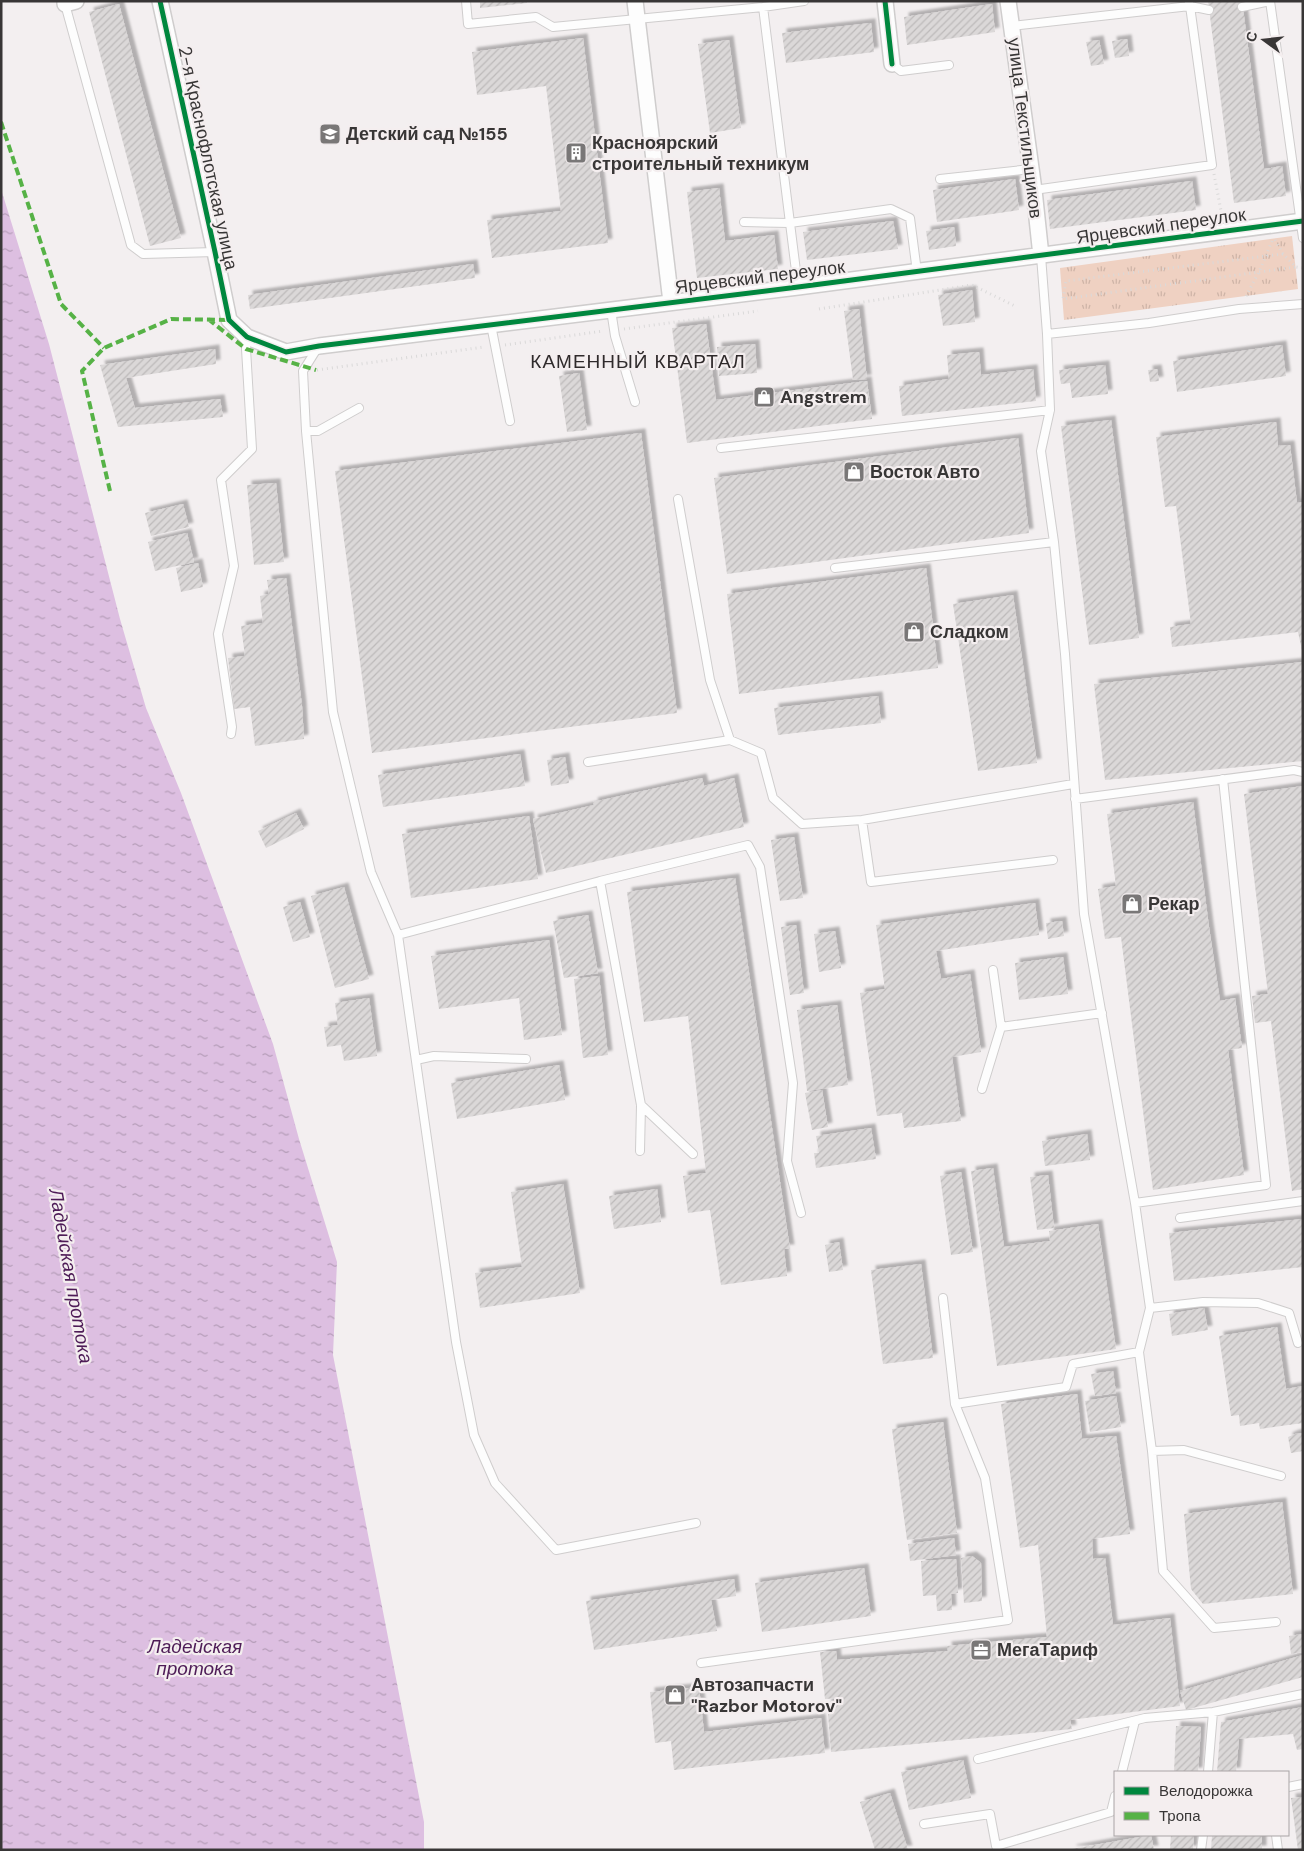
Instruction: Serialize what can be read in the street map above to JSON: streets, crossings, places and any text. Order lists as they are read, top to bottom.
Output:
{
  "streets": {
    "street": ["улица Текстильщиков", "2-я Краснофлотская улица", "Ярцевский переулок"]
  },
  "crossings": [
    ["улица Текстильщиков", "Ярцевский переулок"],
    ["2-я Краснофлотская улица", "Ярцевский переулок"]
  ],
  "districts": ["КАМЕННЫЙ КВАРТАЛ"],
  "water": ["Ладейская протока"],
  "places": {
    "school or university": ["Детский сад №155"],
    "building": ["Красноярский строительный техникум"],
    "shop": [
      "Angstrem",
      "Восток Авто",
      "Сладком",
      "Рекар",
      "Автозапчасти \"Razbor Motorov\""
    ],
    "office": ["МегаТариф"]
  },
  "legend": ["Велодорожка", "Тропа"],
  "north": "left"
}
